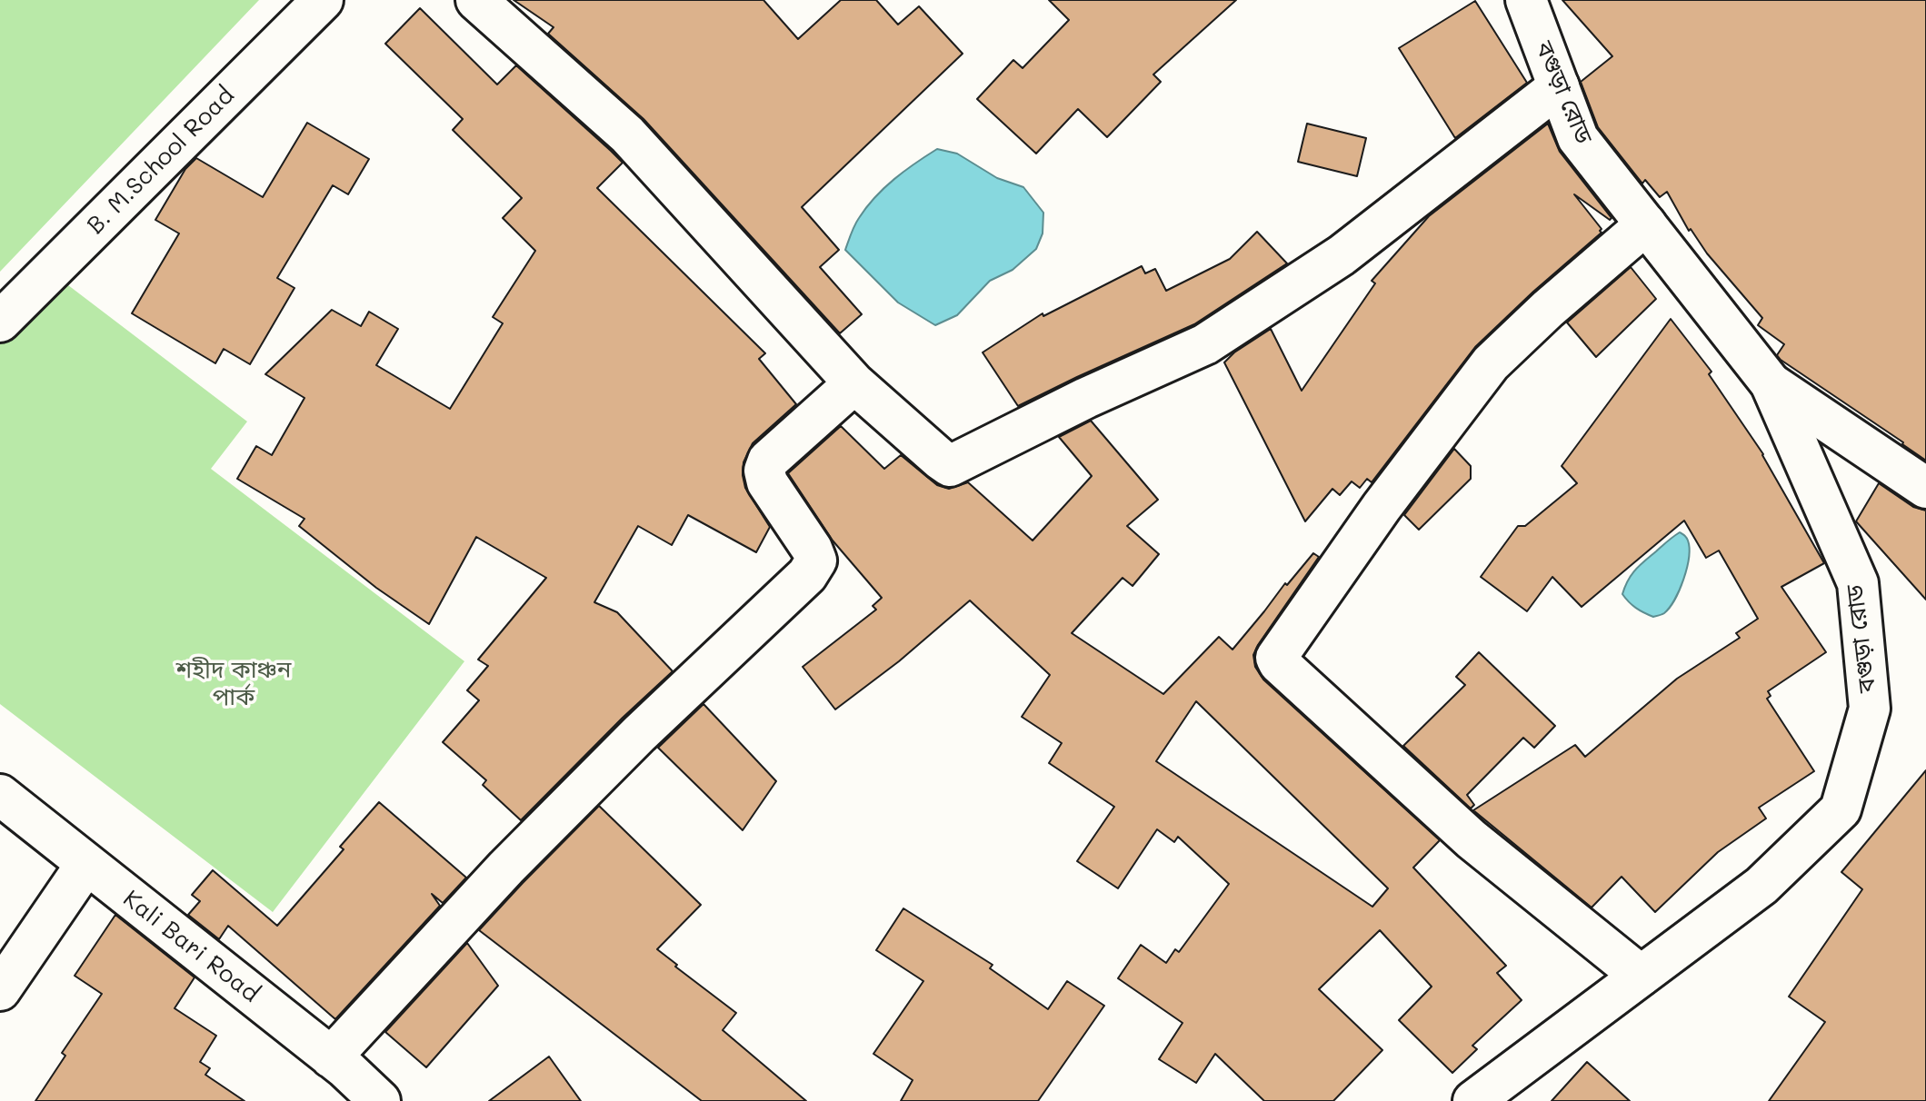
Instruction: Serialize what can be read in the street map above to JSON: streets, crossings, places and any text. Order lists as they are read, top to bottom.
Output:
{
  "streets": {
    "street": ["বগুড়া রোড", "B. M.School Road", "Kali Bari Road"]
  },
  "parks": ["শহীদ কাঞ্চন পার্ক"]
}
